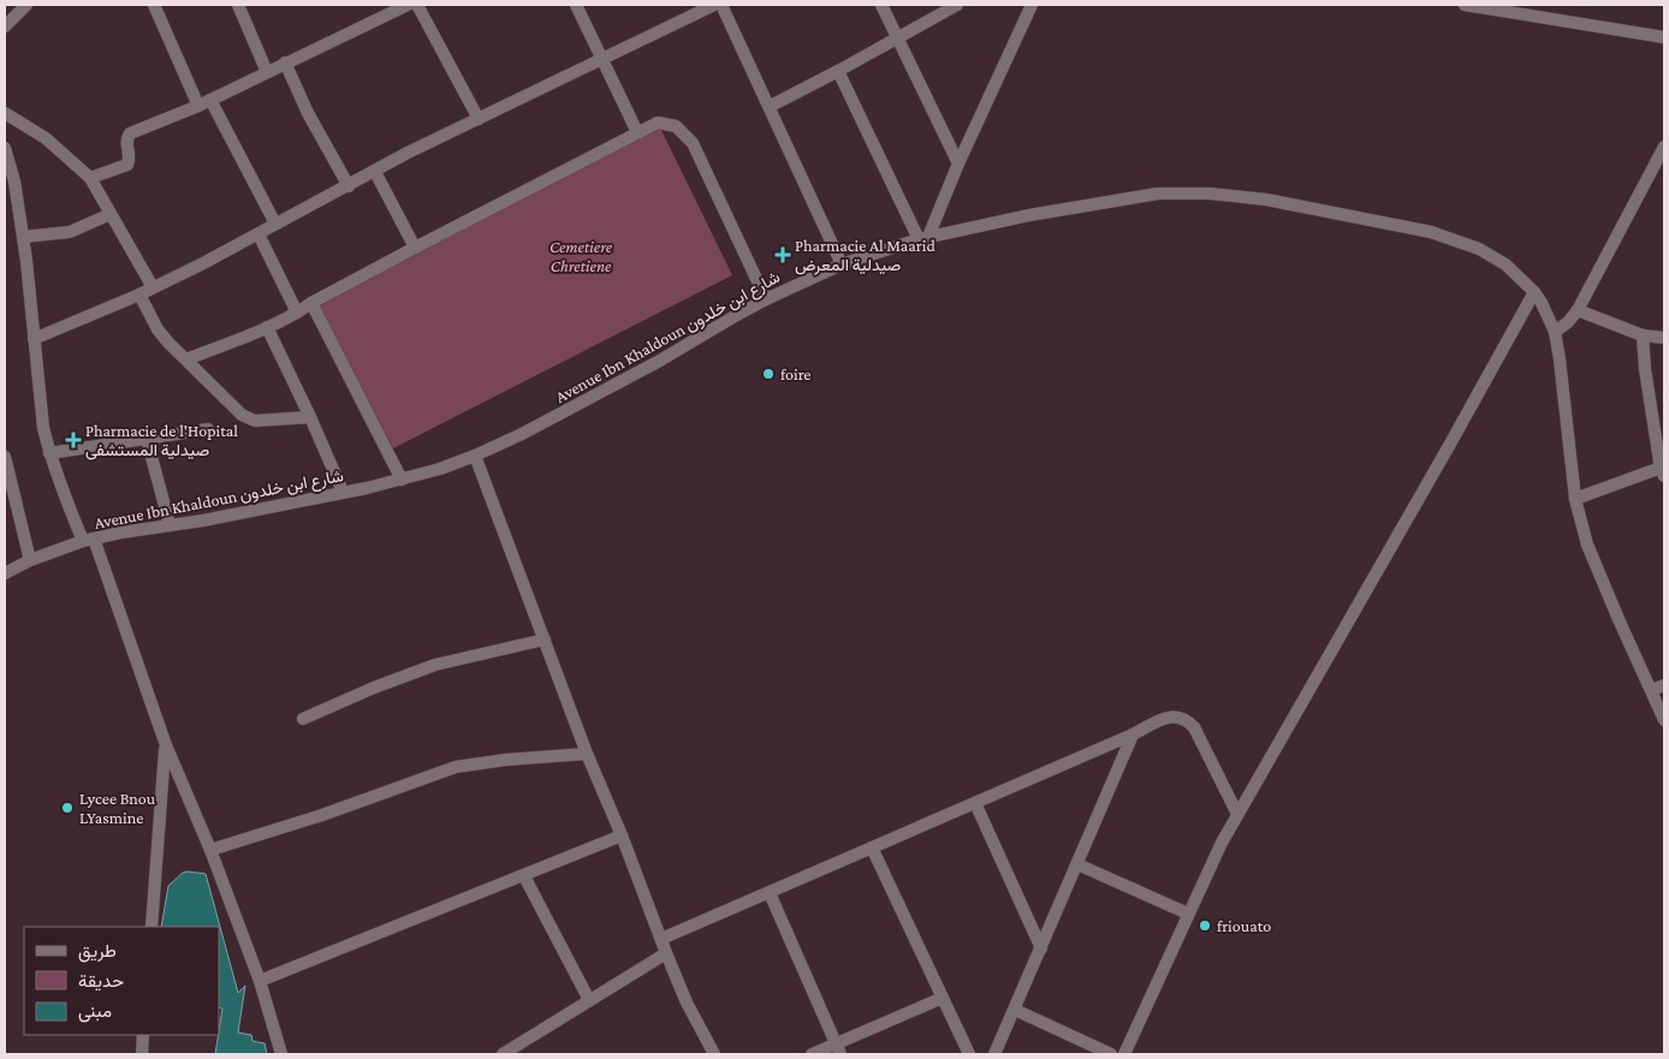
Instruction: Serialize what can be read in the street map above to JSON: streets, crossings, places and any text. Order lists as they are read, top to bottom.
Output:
{
  "streets": {
    "street": ["Avenue Ibn Khaldoun شارع ابن خلدون"]
  },
  "parks": ["Cemetiere Chretiene"],
  "places": {
    "health": ["Pharmacie Al Maarid صيدلية المعرض", "Pharmacie de l'Hopital صيدلية المستشفى"],
    "other": ["foire", "Lycee Bnou LYasmine", "friouato"]
  },
  "legend": ["طريق", "حديقة", "مبنى"]
}
